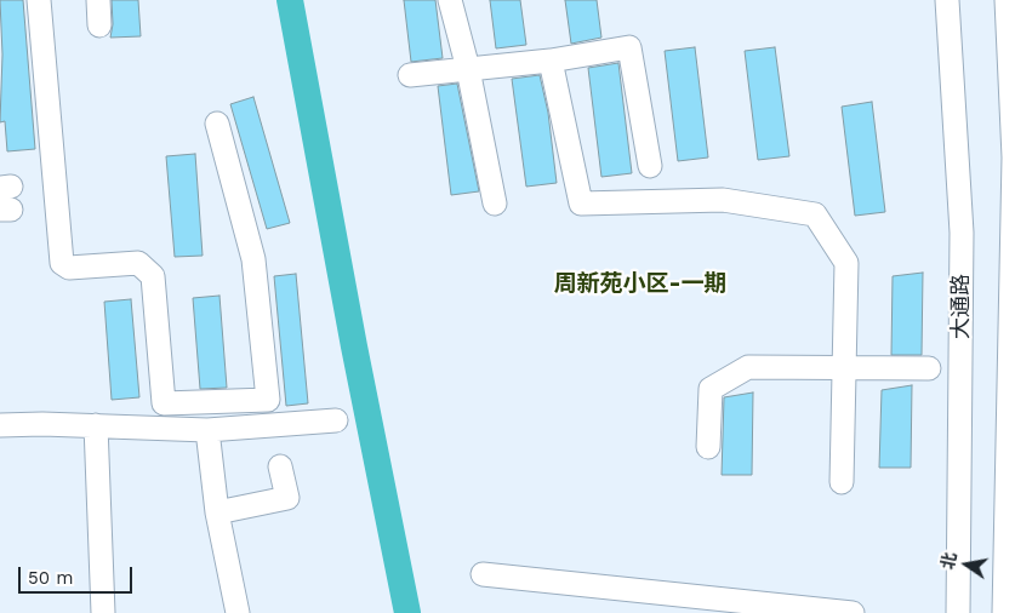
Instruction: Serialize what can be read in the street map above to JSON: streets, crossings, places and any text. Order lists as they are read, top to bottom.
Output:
{
  "streets": {
    "street": ["大通路"]
  },
  "districts": ["周新苑小区-一期"],
  "scale_bar": "50 m",
  "north": "left"
}
